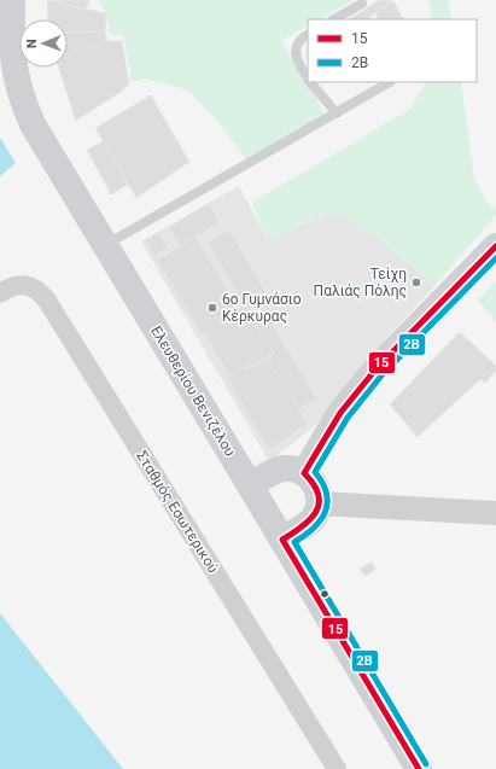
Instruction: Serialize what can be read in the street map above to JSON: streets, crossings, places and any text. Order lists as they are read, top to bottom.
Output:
{
  "streets": {
    "main road": ["Ελευθερίου Βενιζέλου"],
    "street": ["Σταθμός Εσωτερικού"]
  },
  "places": ["Τείχη Παλιάς Πόλης", "6ο Γυμνάσιο Κέρκυρας"],
  "lines": ["transit line 15", "transit line 2B"],
  "legend": ["15", "2B"],
  "north": "left"
}
